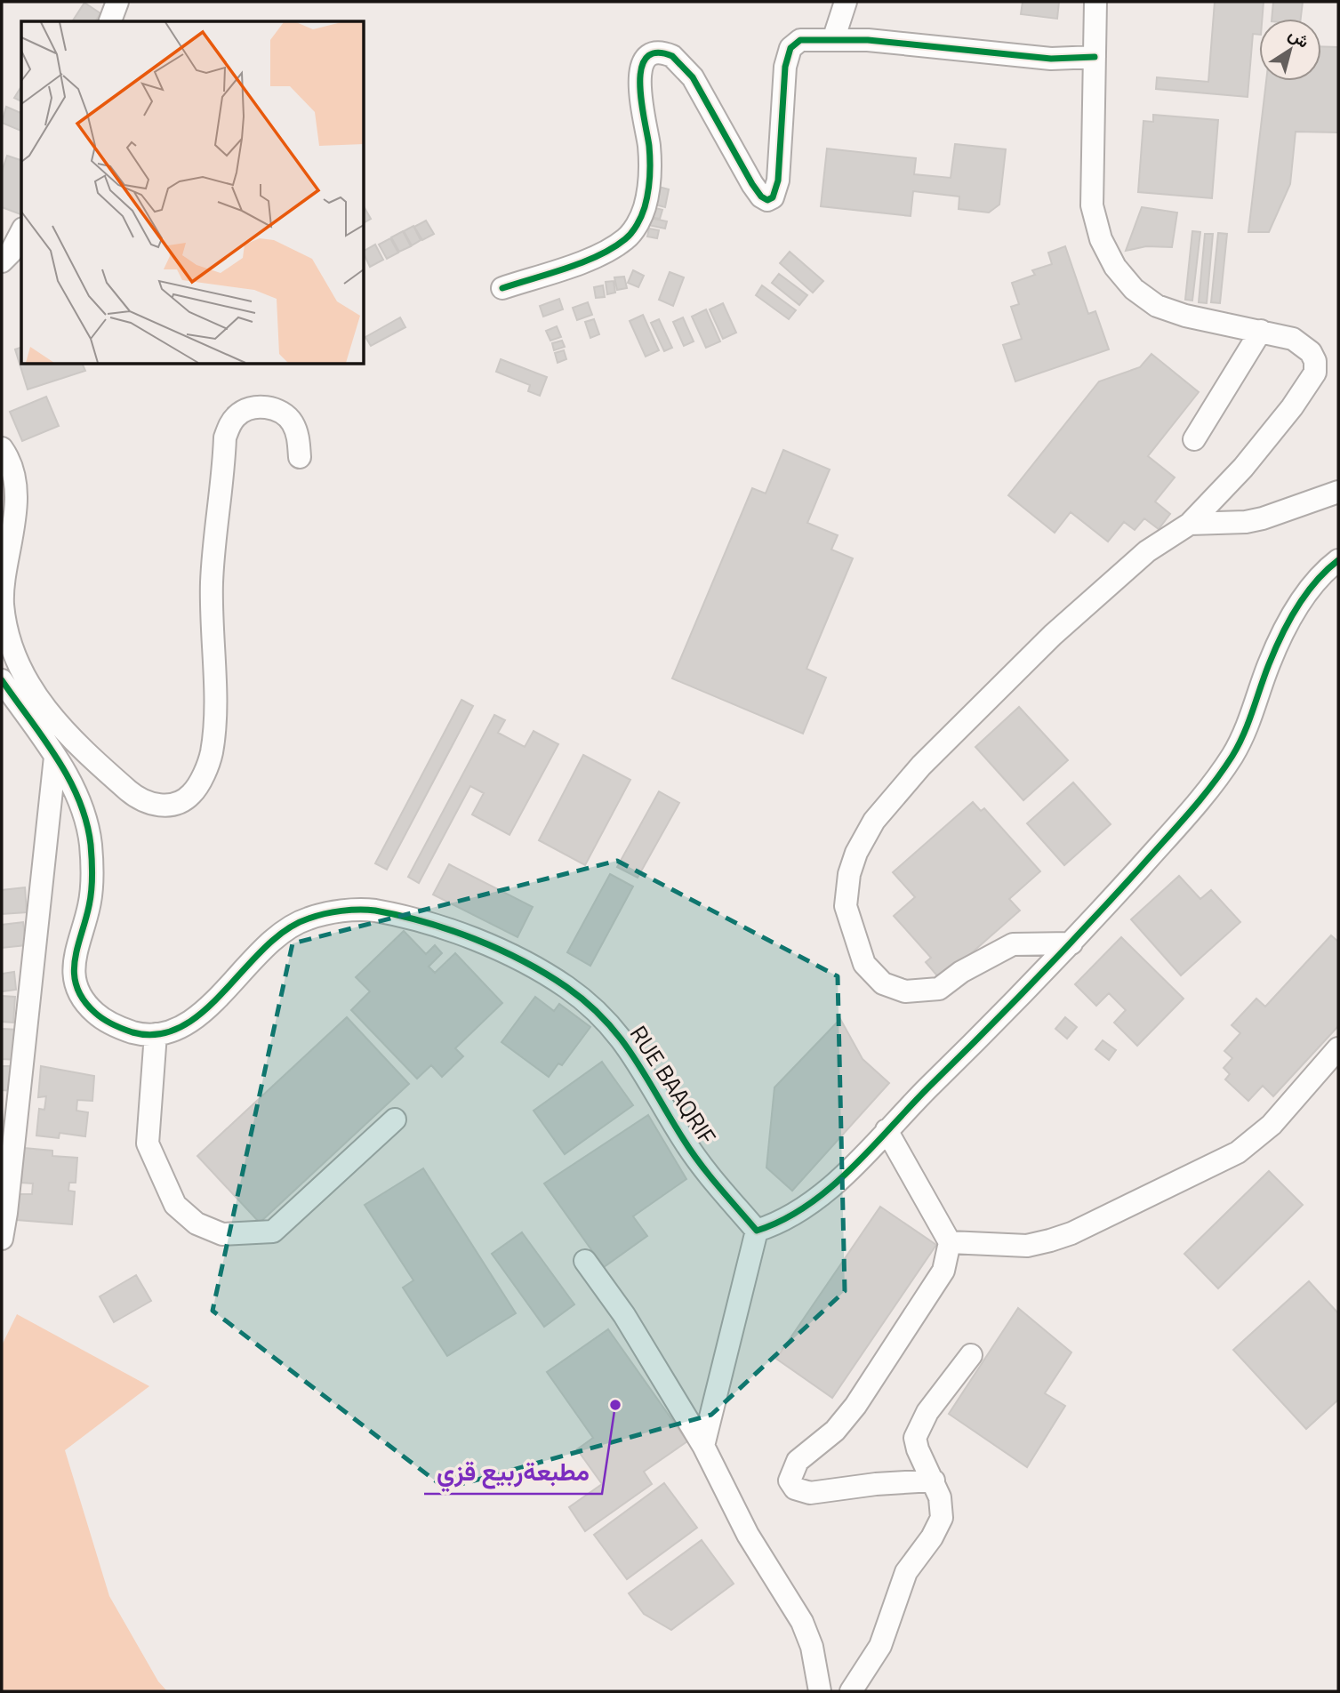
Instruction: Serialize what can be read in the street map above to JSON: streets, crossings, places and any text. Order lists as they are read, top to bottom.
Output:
{
  "streets": {
    "street": ["RUE BAAQRIF"]
  },
  "places": ["مطبعةربيع قزي"],
  "north": "top right"
}
